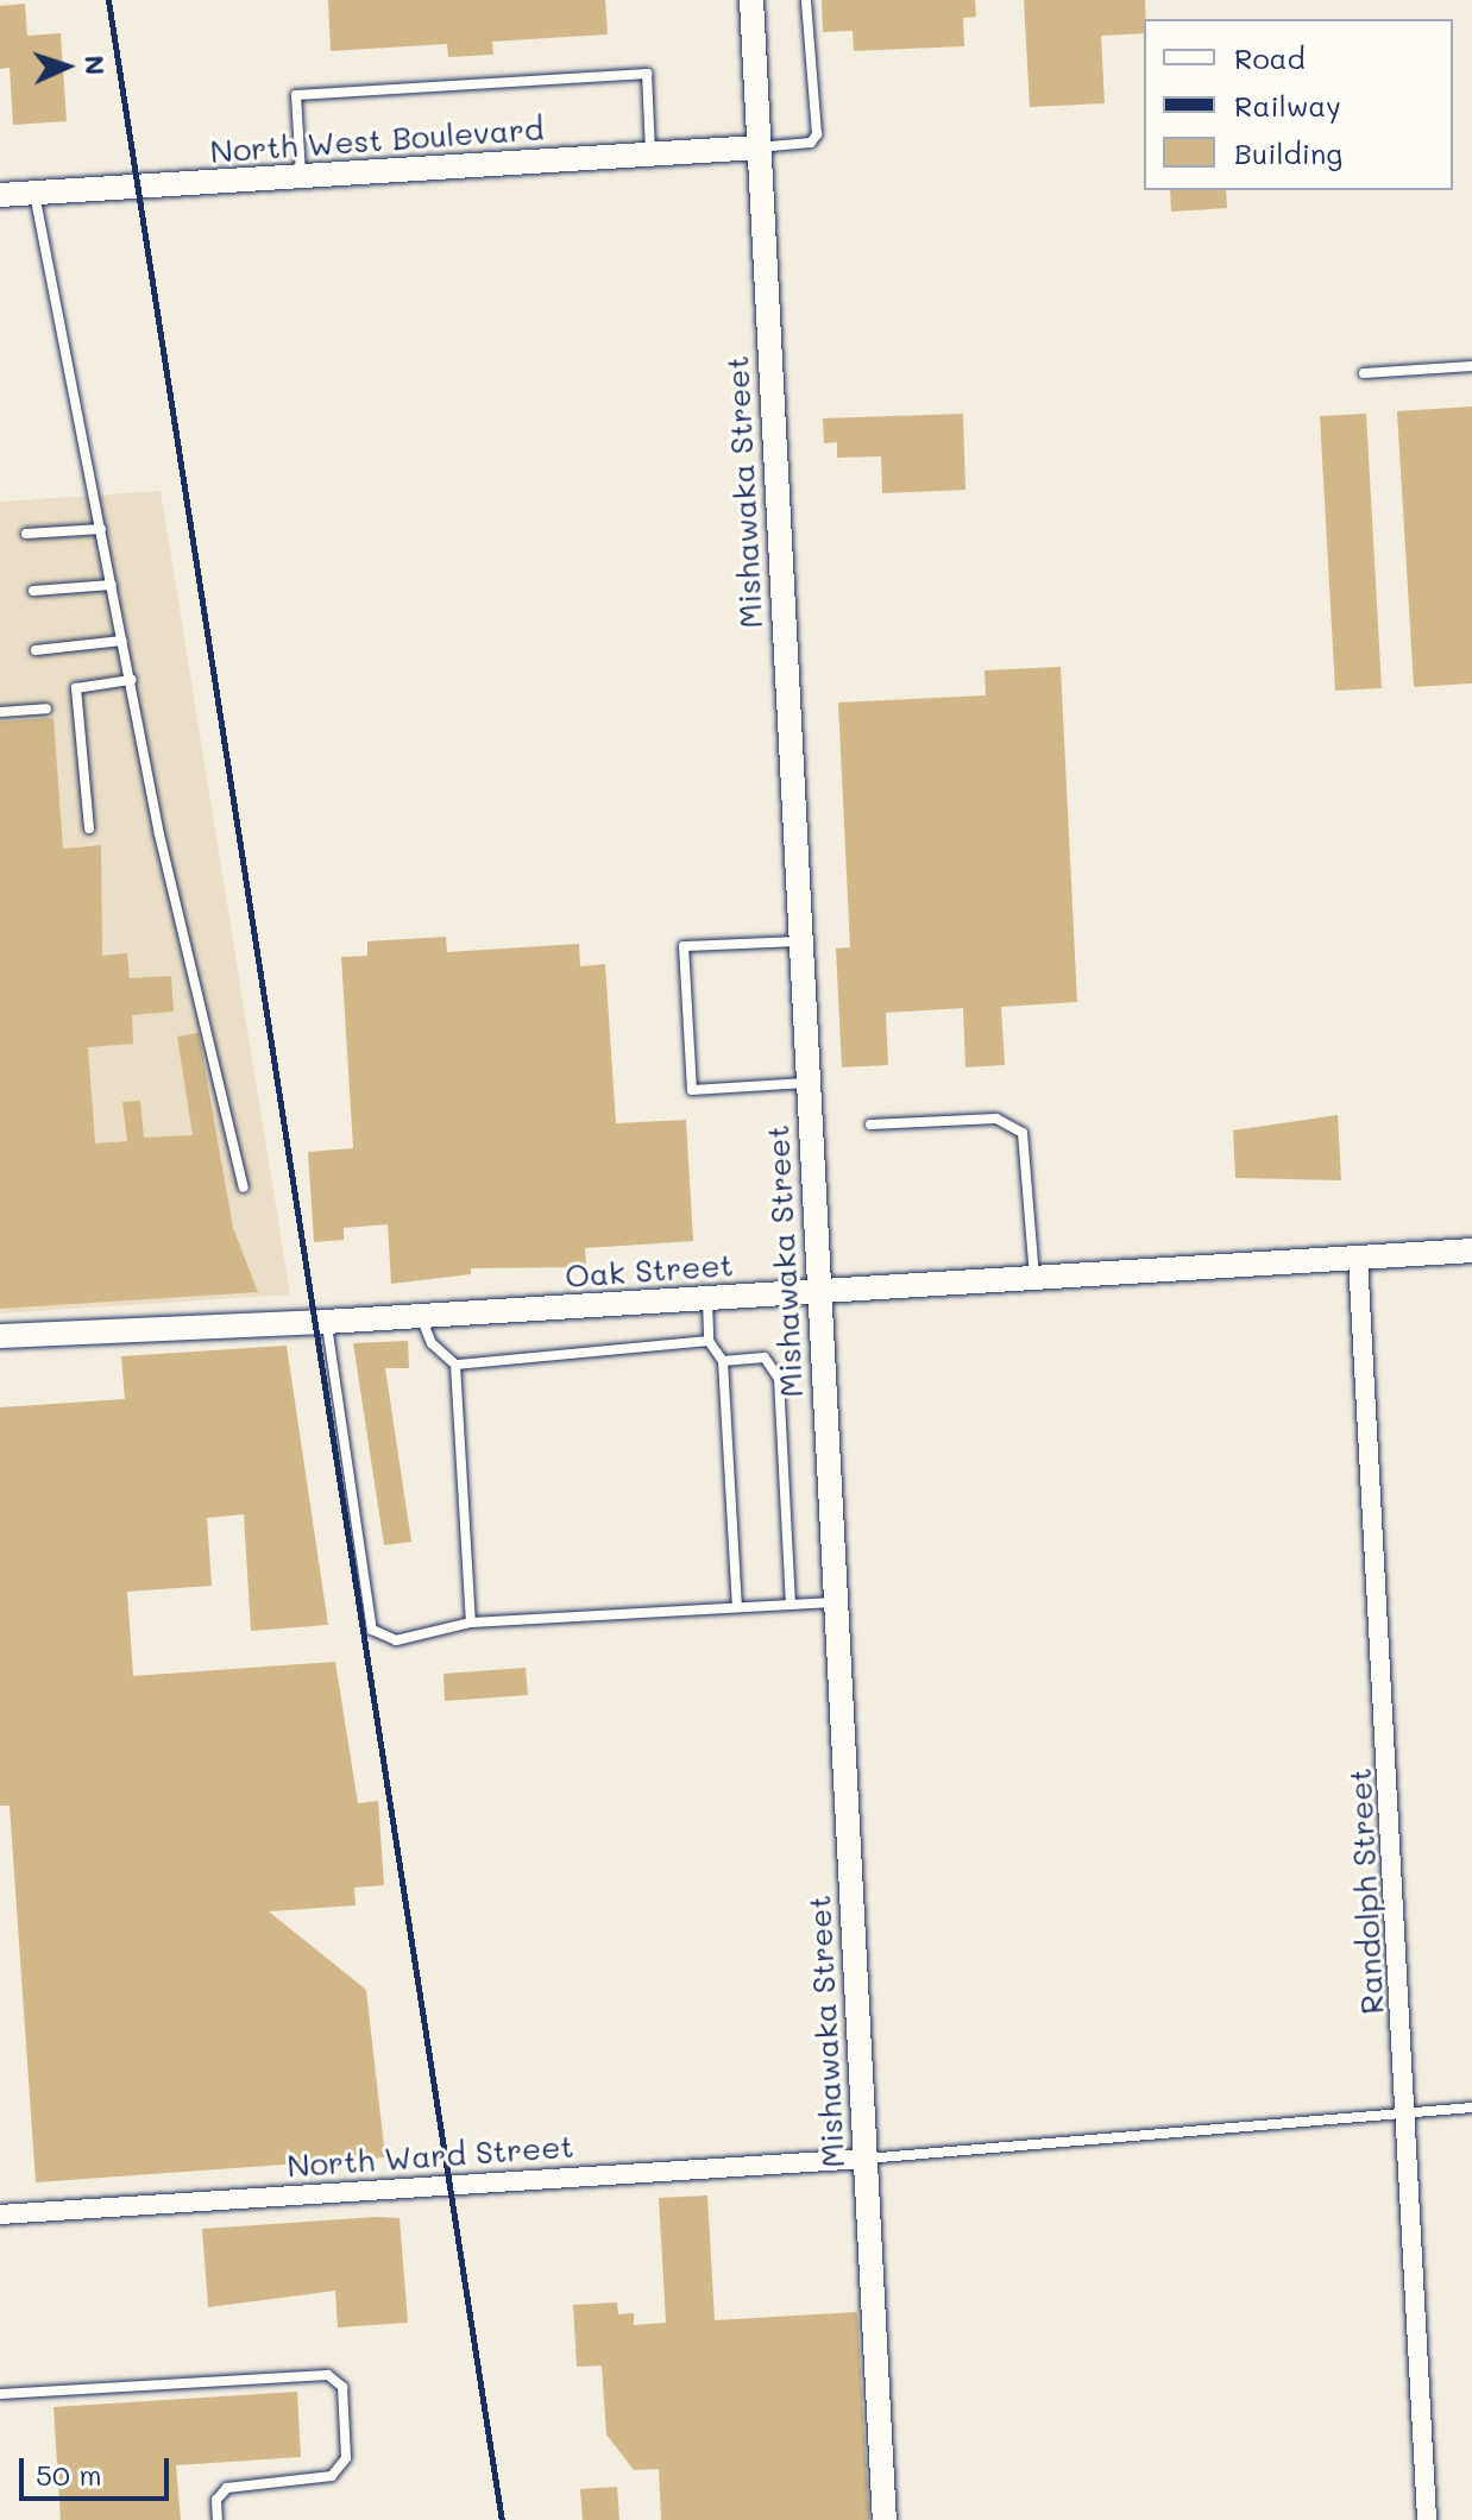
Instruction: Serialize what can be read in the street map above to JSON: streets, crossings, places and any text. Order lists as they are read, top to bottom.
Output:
{
  "streets": {
    "street": [
      "North West Boulevard",
      "Mishawaka Street",
      "Oak Street",
      "Randolph Street",
      "North Ward Street"
    ]
  },
  "crossings": [
    ["North West Boulevard", "Mishawaka Street"],
    ["Mishawaka Street", "Oak Street"],
    ["Mishawaka Street", "North Ward Street"],
    ["Oak Street", "Randolph Street"]
  ],
  "legend": ["Road", "Railway", "Building"],
  "scale_bar": "50 m",
  "north": "right"
}
